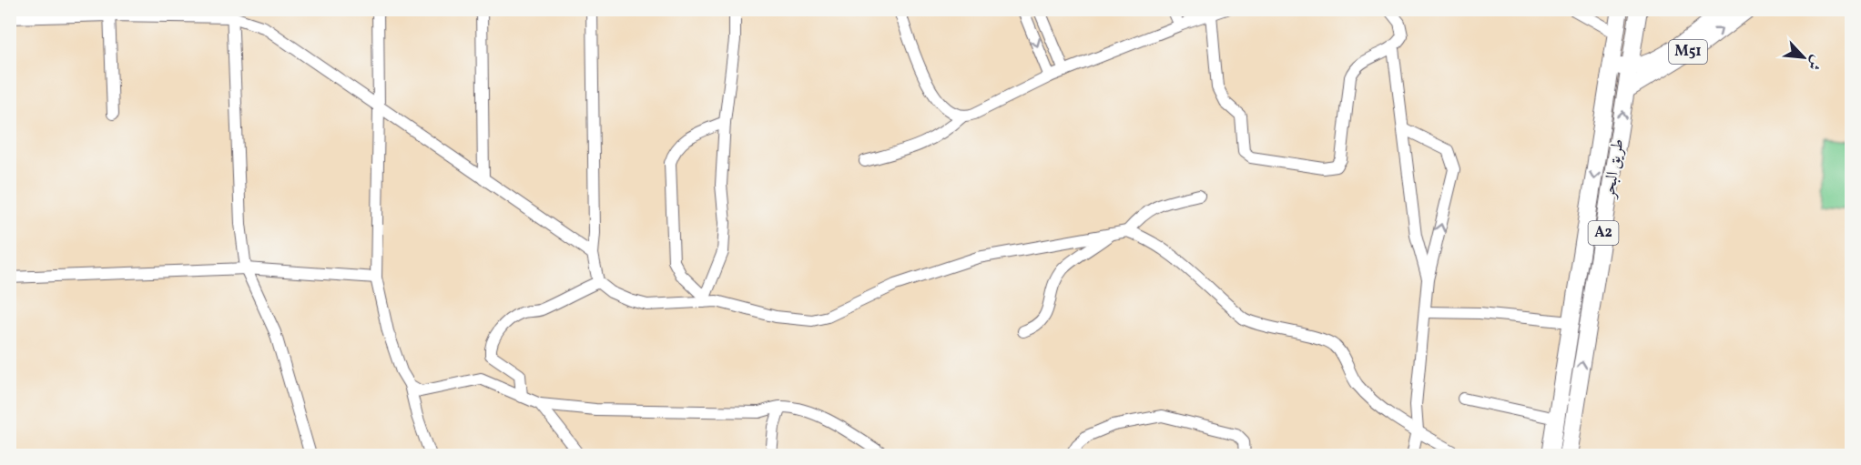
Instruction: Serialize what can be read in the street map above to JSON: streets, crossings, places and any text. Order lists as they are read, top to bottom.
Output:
{
  "streets": {
    "highway": ["M51", "طريق البحر", "A2"]
  },
  "crossings": [
    ["M51", "طريق البحر"]
  ],
  "north": "bottom right"
}
